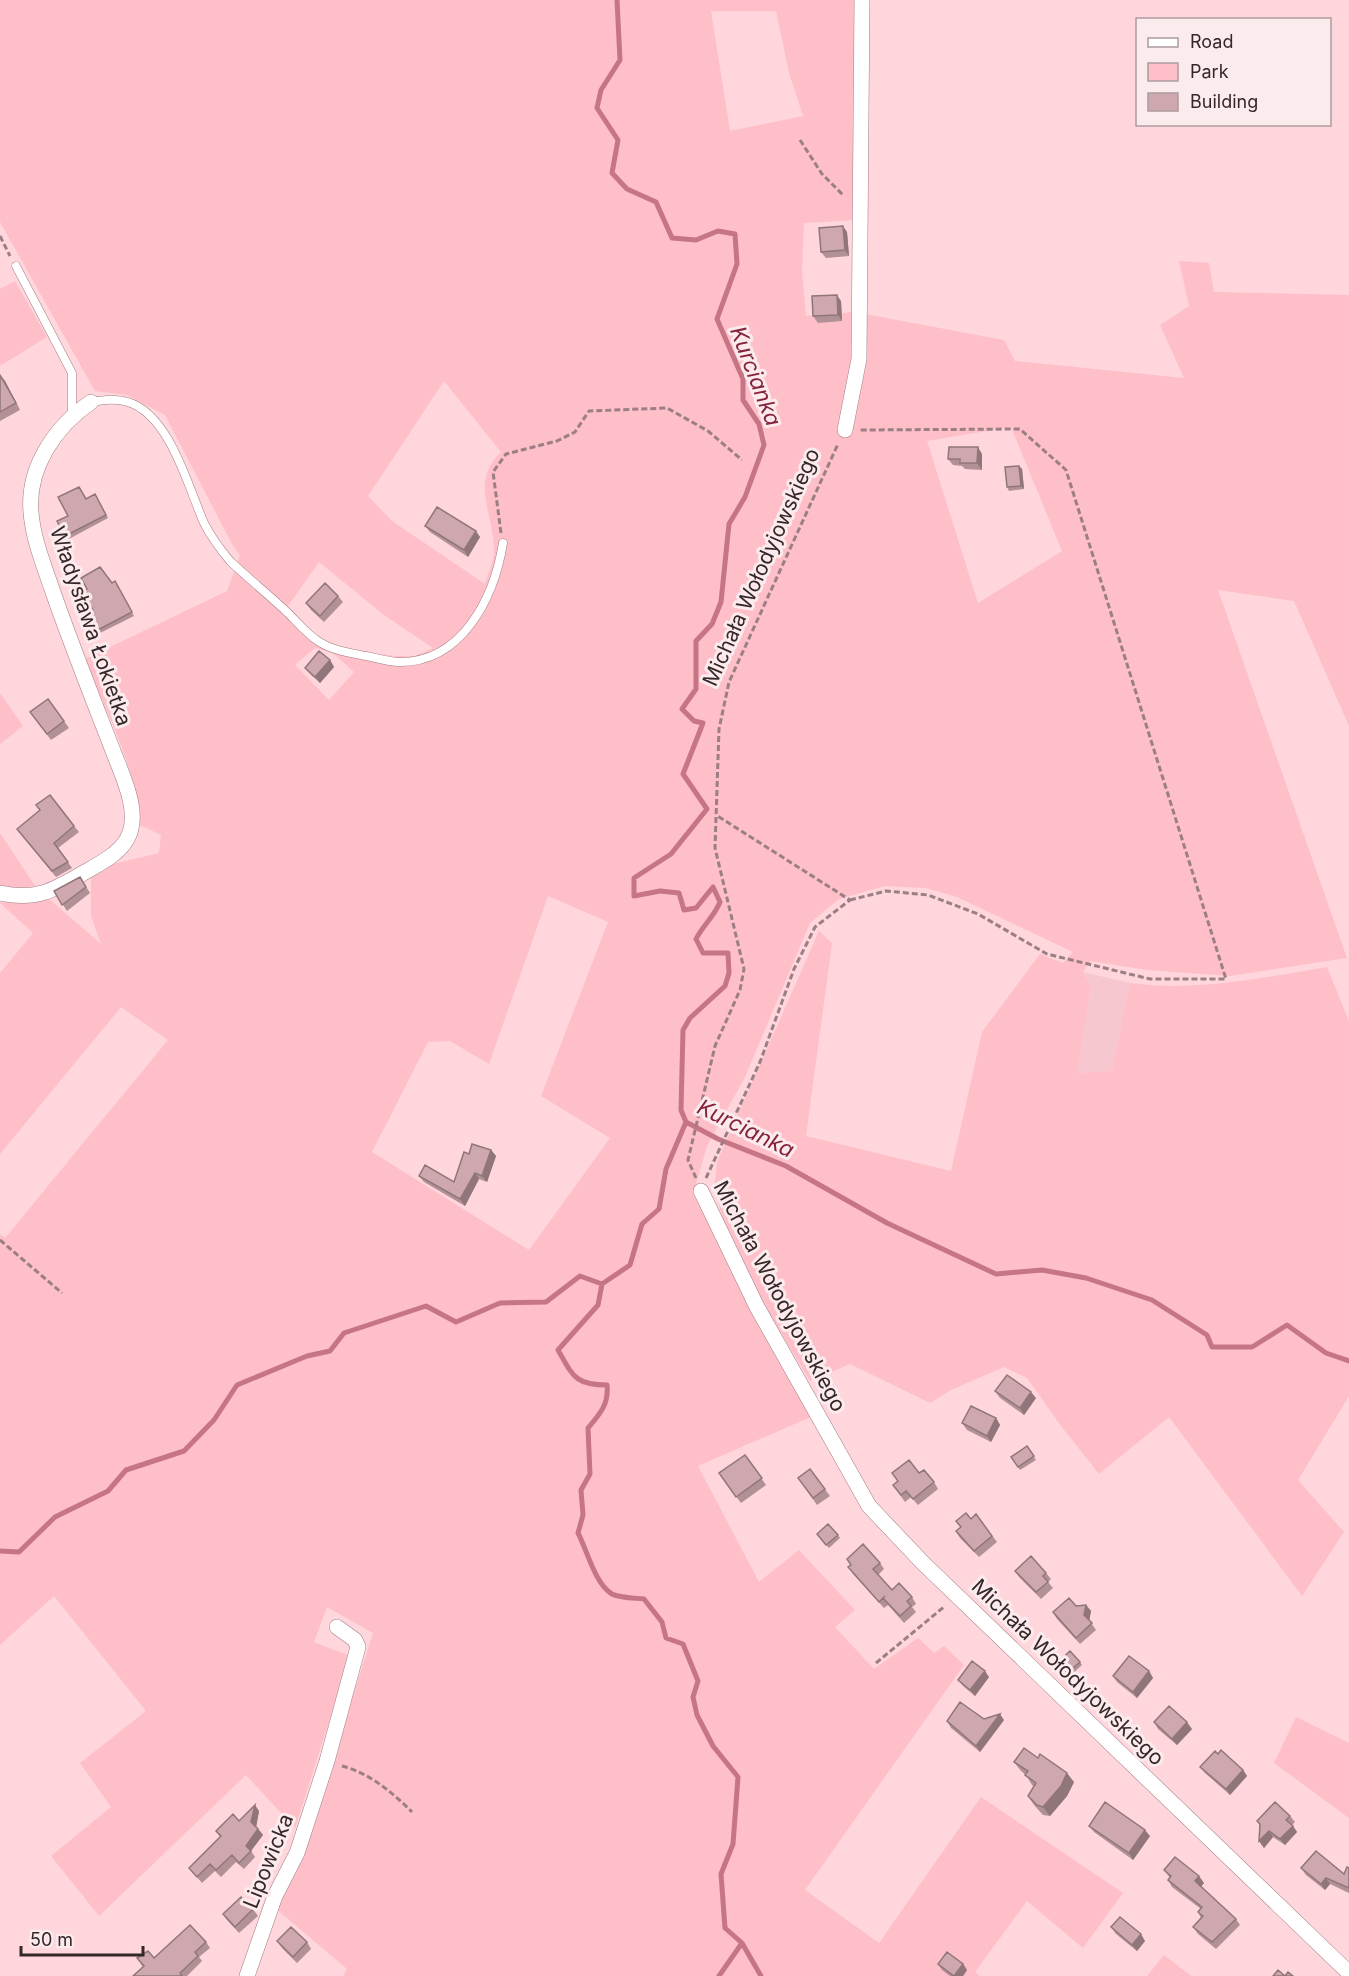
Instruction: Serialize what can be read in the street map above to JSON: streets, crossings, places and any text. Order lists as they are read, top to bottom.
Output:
{
  "streets": {
    "street": ["Michała Wołodyjowskiego", "Władysława Łokietka", "Lipowicka"]
  },
  "water": ["Kurcianka"],
  "legend": ["Road", "Park", "Building"],
  "scale_bar": "50 m"
}
